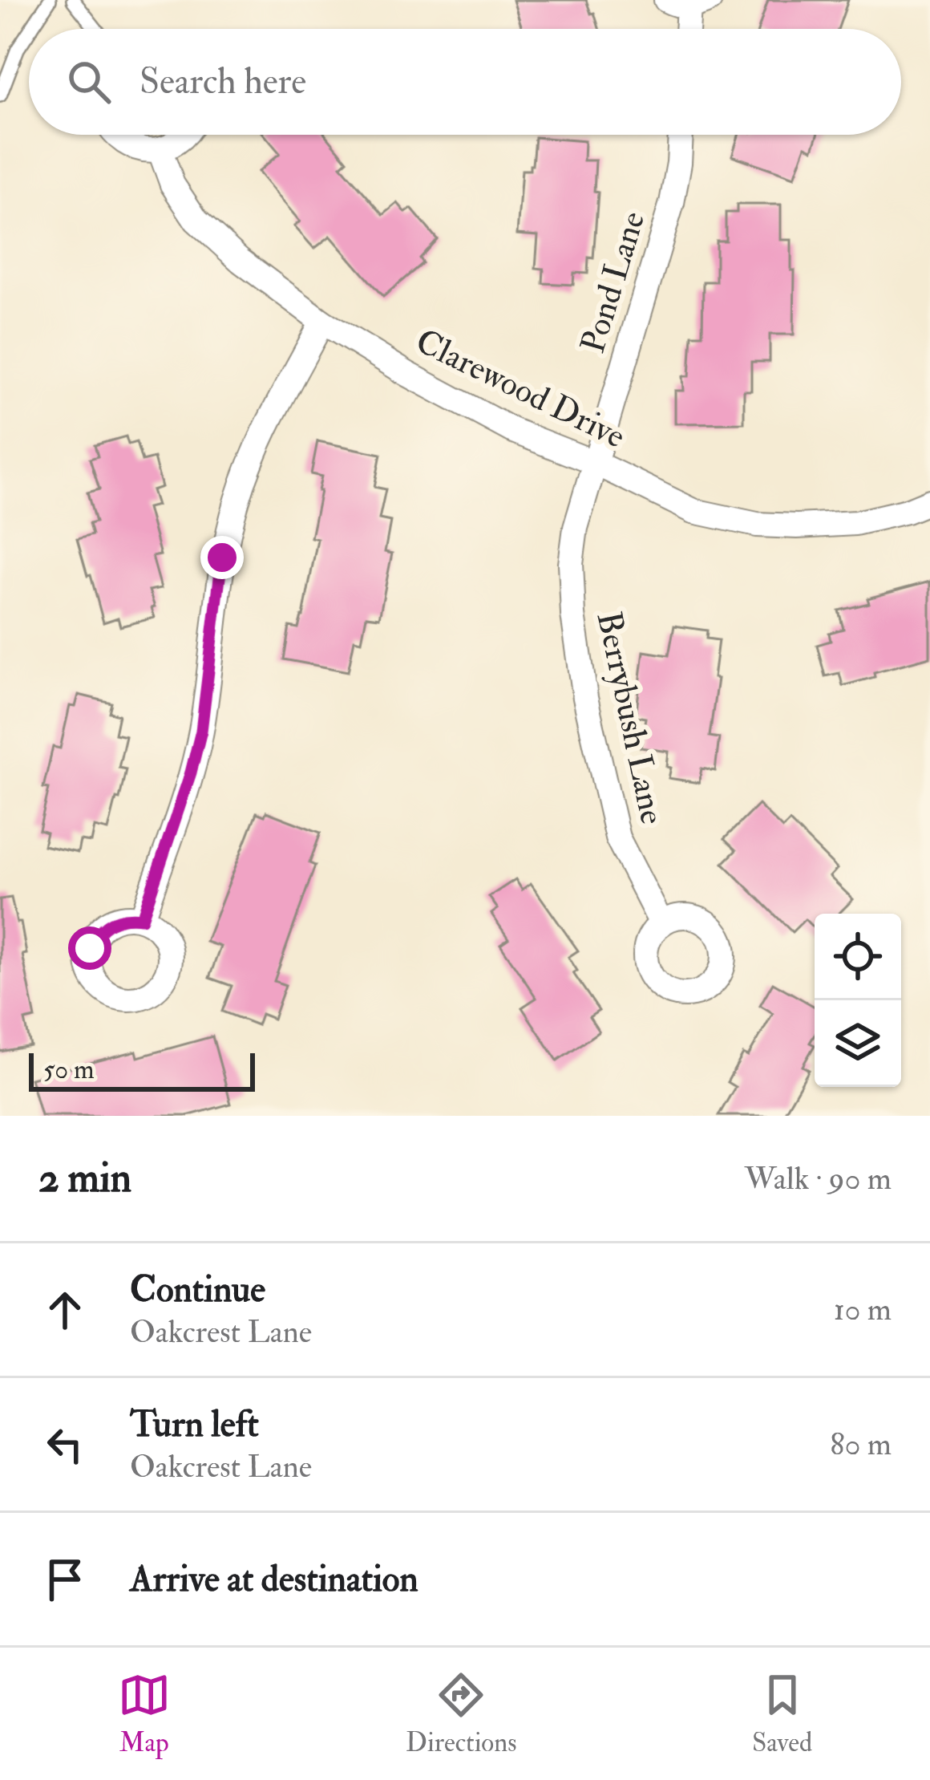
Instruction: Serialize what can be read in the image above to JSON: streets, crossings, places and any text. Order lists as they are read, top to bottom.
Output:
{
  "streets": {
    "street": ["Pond Lane", "Clarewood Drive", "Berrybush Lane"]
  },
  "crossings": [
    ["Pond Lane", "Clarewood Drive"],
    ["Pond Lane", "Berrybush Lane"],
    ["Clarewood Drive", "Berrybush Lane"]
  ],
  "scale_bar": "50 m",
  "page": {
    "search": "Search here",
    "scale": "50 m",
    "heading": ["2 min", "Walk · 90 m"],
    "list": [
      ["Continue", "Oakcrest Lane", "10 m"],
      ["Turn left", "Oakcrest Lane", "80 m"],
      "Arrive at destination"
    ],
    "nav": ["Map", "Directions", "Saved"]
  }
}
